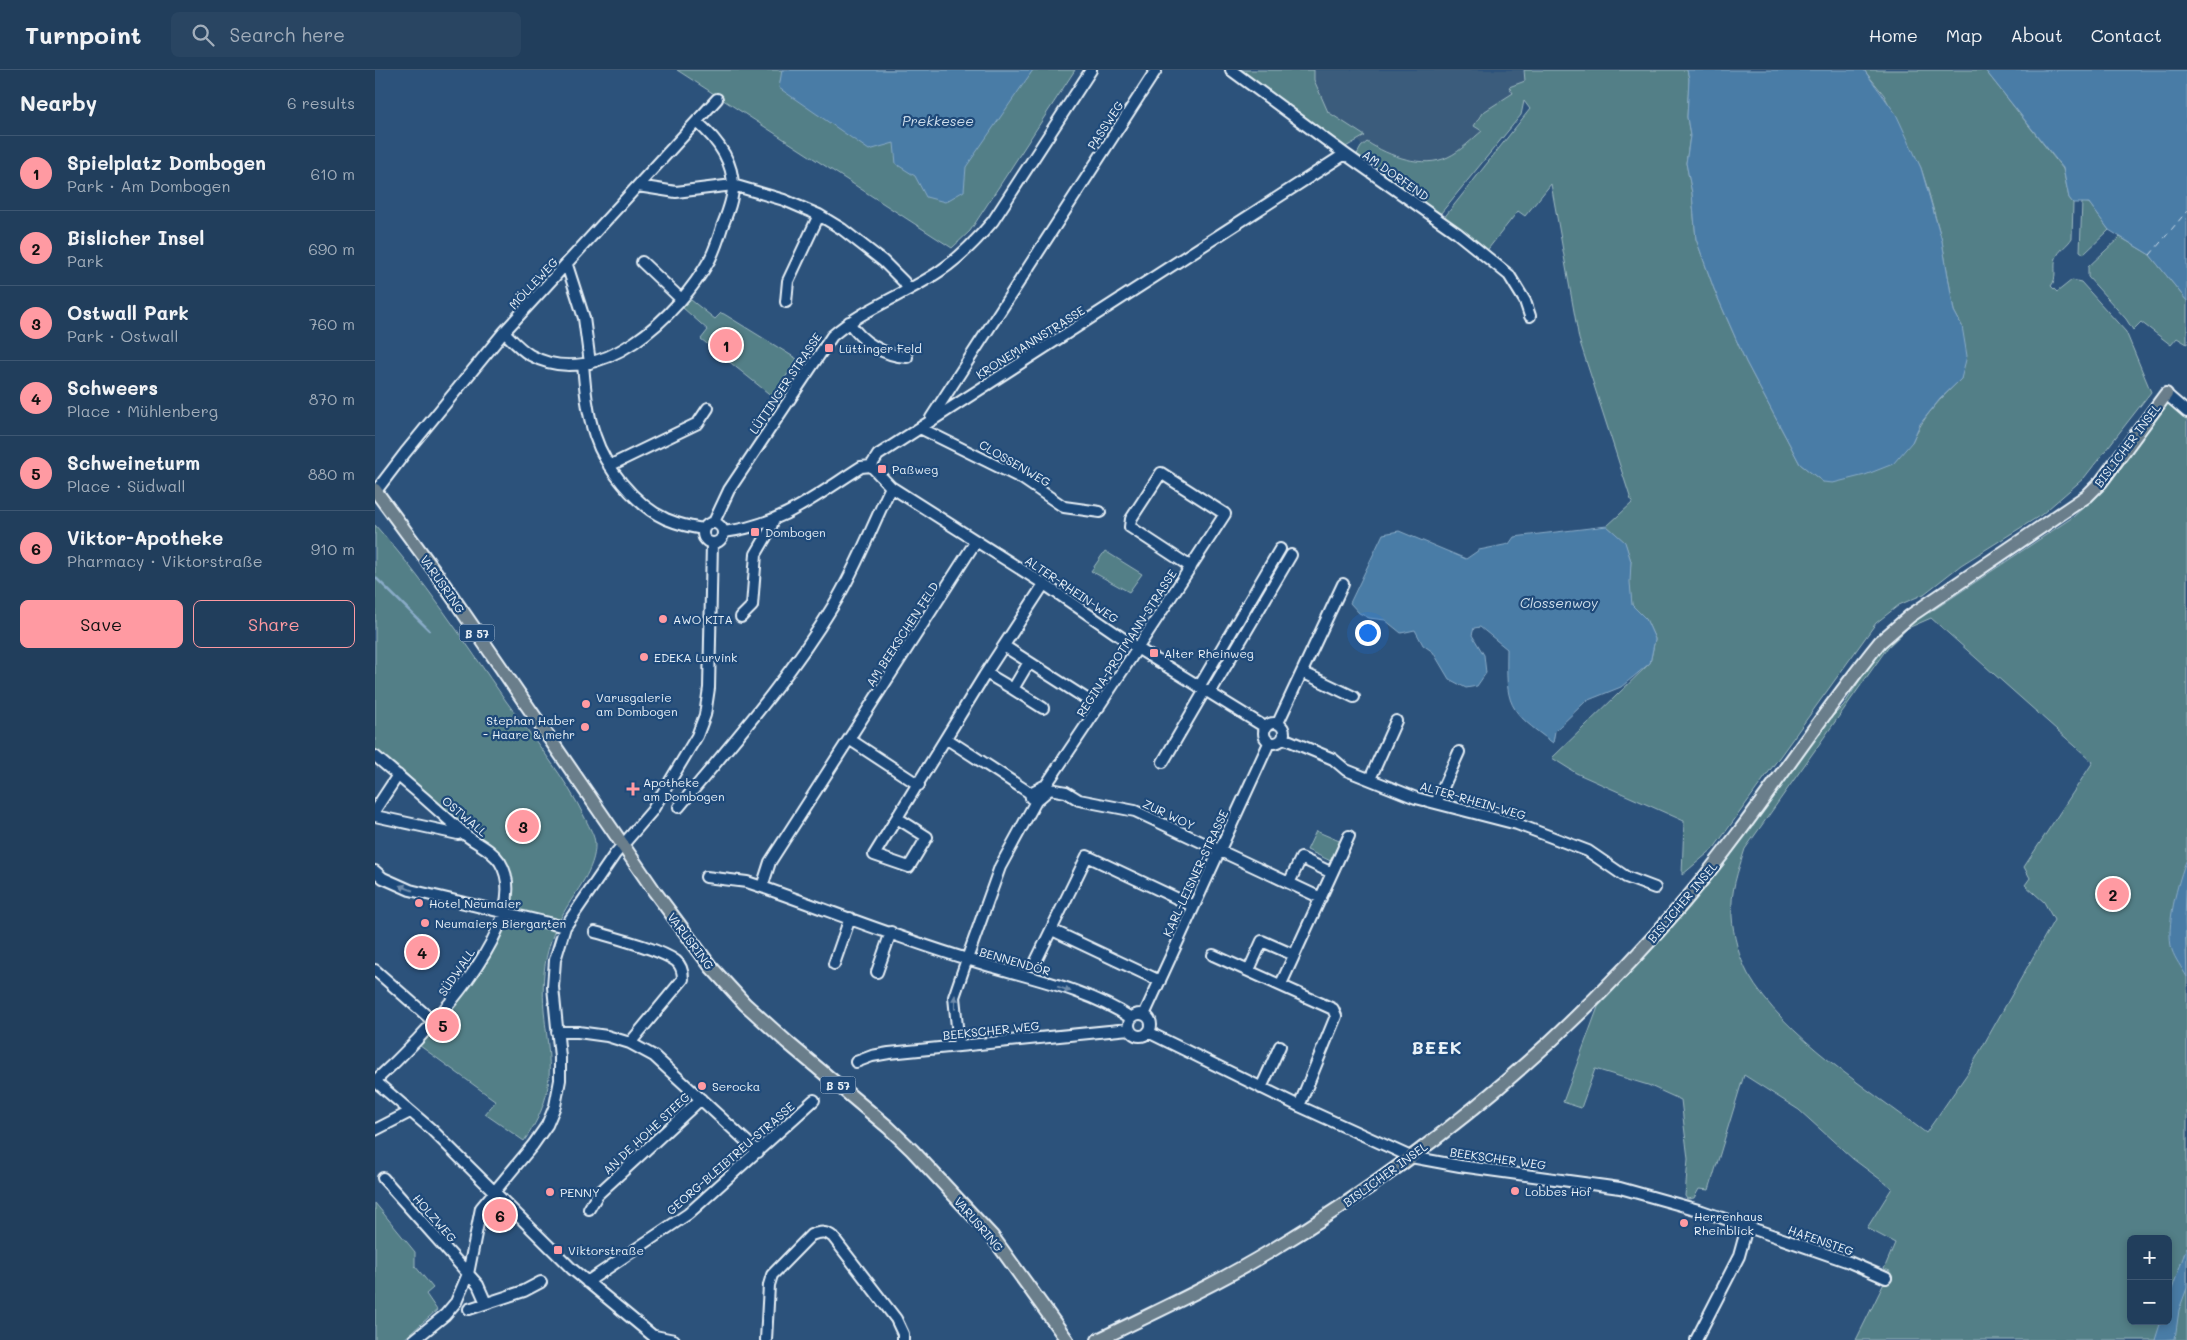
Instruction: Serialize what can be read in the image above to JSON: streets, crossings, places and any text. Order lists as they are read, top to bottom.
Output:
{
  "streets": {
    "main road": ["BISLICHER INSEL", "VARUSRING", "B 57"],
    "street": [
      "PASSWEG",
      "AM DORFEND",
      "MÖLLEWEG",
      "KRONEMANNSTRASSE",
      "LÜTTINGER STRASSE",
      "CLOSSENWEG",
      "ALTER-RHEIN-WEG",
      "AM BEEKSCHEN FELD",
      "REGINA-PROTMANN-STRASSE",
      "ZUR WOY",
      "OSTWALL",
      "KARL-LEISNER-STRASSE",
      "BENNENDÖR",
      "SÜDWALL",
      "BEEKSCHER WEG",
      "AN DE HOHE STEEG",
      "GEORG-BLEIBTREU-STRASSE",
      "HOLZWEG",
      "HAFENSTEG"
    ]
  },
  "crossings": [
    ["PASSWEG", "KRONEMANNSTRASSE"],
    ["AM DORFEND", "KRONEMANNSTRASSE"],
    ["MÖLLEWEG", "VARUSRING"],
    ["KRONEMANNSTRASSE", "LÜTTINGER STRASSE"],
    ["KRONEMANNSTRASSE", "CLOSSENWEG"],
    ["KRONEMANNSTRASSE", "ALTER-RHEIN-WEG"],
    ["BISLICHER INSEL", "BEEKSCHER WEG"],
    ["ALTER-RHEIN-WEG", "AM BEEKSCHEN FELD"],
    ["ALTER-RHEIN-WEG", "REGINA-PROTMANN-STRASSE"],
    ["ALTER-RHEIN-WEG", "KARL-LEISNER-STRASSE"],
    ["AM BEEKSCHEN FELD", "BENNENDÖR"],
    ["REGINA-PROTMANN-STRASSE", "ZUR WOY"],
    ["REGINA-PROTMANN-STRASSE", "BENNENDÖR"],
    ["REGINA-PROTMANN-STRASSE", "BEEKSCHER WEG"],
    ["ZUR WOY", "KARL-LEISNER-STRASSE"],
    ["OSTWALL", "SÜDWALL"],
    ["KARL-LEISNER-STRASSE", "BENNENDÖR"],
    ["KARL-LEISNER-STRASSE", "BEEKSCHER WEG"],
    ["BENNENDÖR", "BEEKSCHER WEG"],
    ["BEEKSCHER WEG", "HAFENSTEG"]
  ],
  "districts": ["BEEK"],
  "water": ["Prekkesee", "Clossenwoy"],
  "places": {
    "transit": [
      "Lüttinger Feld",
      "Paßweg",
      "Dombogen",
      "Alter Rheinweg",
      "Viktorstraße"
    ],
    "other": [
      "AWO KITA",
      "EDEKA Lurvink",
      "Varusgalerie am Dombogen",
      "Stephan Haber - Haare & mehr",
      "Hotel Neumaier",
      "Neumaiers Biergarten",
      "Serocka",
      "Lobbes Hof",
      "PENNY",
      "Herrenhaus Rheinblick"
    ],
    "health": ["Apotheke am Dombogen"]
  },
  "page": {
    "header": "Turnpoint",
    "search": "Search here",
    "nav": [
      "Home",
      "Map",
      "About",
      "Contact"
    ],
    "heading": ["Nearby", "6 results"],
    "list": [
      {
        "mark": "1",
        "name": "Spielplatz Dombogen",
        "note": "Park · Am Dombogen",
        "value": "610 m"
      },
      {
        "mark": "2",
        "name": "Bislicher Insel",
        "note": "Park",
        "value": "690 m"
      },
      {
        "mark": "3",
        "name": "Ostwall Park",
        "note": "Park · Ostwall",
        "value": "760 m"
      },
      {
        "mark": "4",
        "name": "Schweers",
        "note": "Place · Mühlenberg",
        "value": "870 m"
      },
      {
        "mark": "5",
        "name": "Schweineturm",
        "note": "Place · Südwall",
        "value": "880 m"
      },
      {
        "mark": "6",
        "name": "Viktor-Apotheke",
        "note": "Pharmacy · Viktorstraße",
        "value": "910 m"
      }
    ],
    "pins": [
      "1",
      "3",
      "2",
      "4",
      "5",
      "6"
    ],
    "buttons": ["Save", "Share"],
    "map_buttons": ["+", "−"]
  }
}
